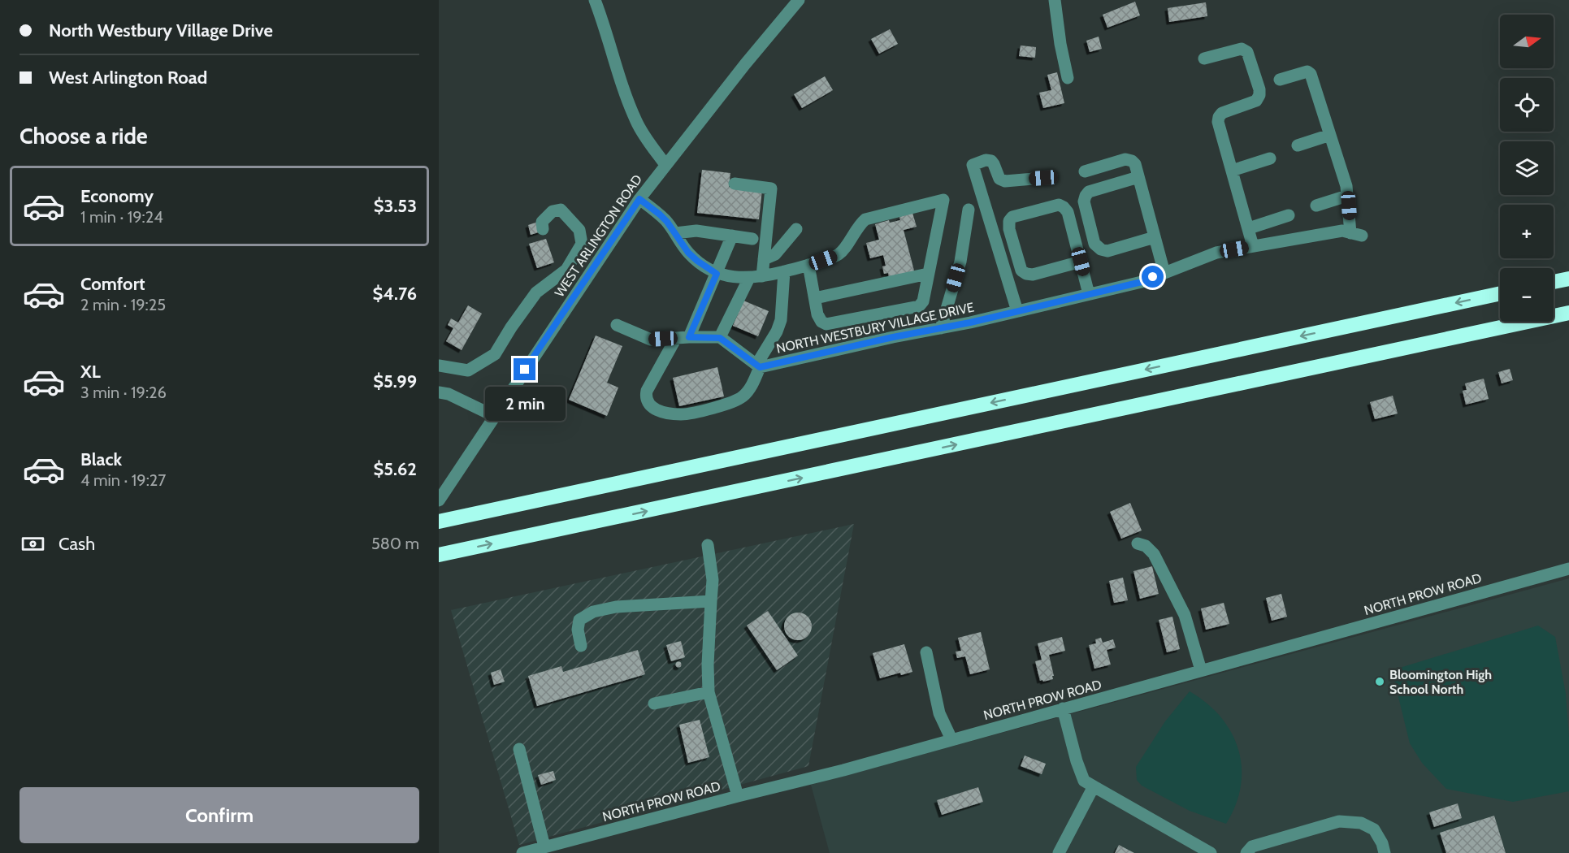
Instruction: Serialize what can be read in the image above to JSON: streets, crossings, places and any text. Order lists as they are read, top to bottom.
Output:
{
  "streets": {
    "street": ["WEST ARLINGTON ROAD", "NORTH WESTBURY VILLAGE DRIVE", "NORTH PROW ROAD"]
  },
  "places": ["Bloomington High School North"],
  "north": "right",
  "page": {
    "banner": ["North Westbury Village Drive", "West Arlington Road"],
    "map_buttons": ["+", "−"],
    "heading": "Choose a ride",
    "list": [
      {
        "name": "Economy",
        "note": "1 min · 19:24",
        "value": "$3.53"
      },
      {
        "name": "Comfort",
        "note": "2 min · 19:25",
        "value": "$4.76"
      },
      {
        "name": "XL",
        "note": "3 min · 19:26",
        "value": "$5.99"
      },
      {
        "name": "Black",
        "note": "4 min · 19:27",
        "value": "$5.62"
      }
    ],
    "bubble": "2 min",
    "pay": ["Cash", "580 m"],
    "buttons": "Confirm"
  }
}
